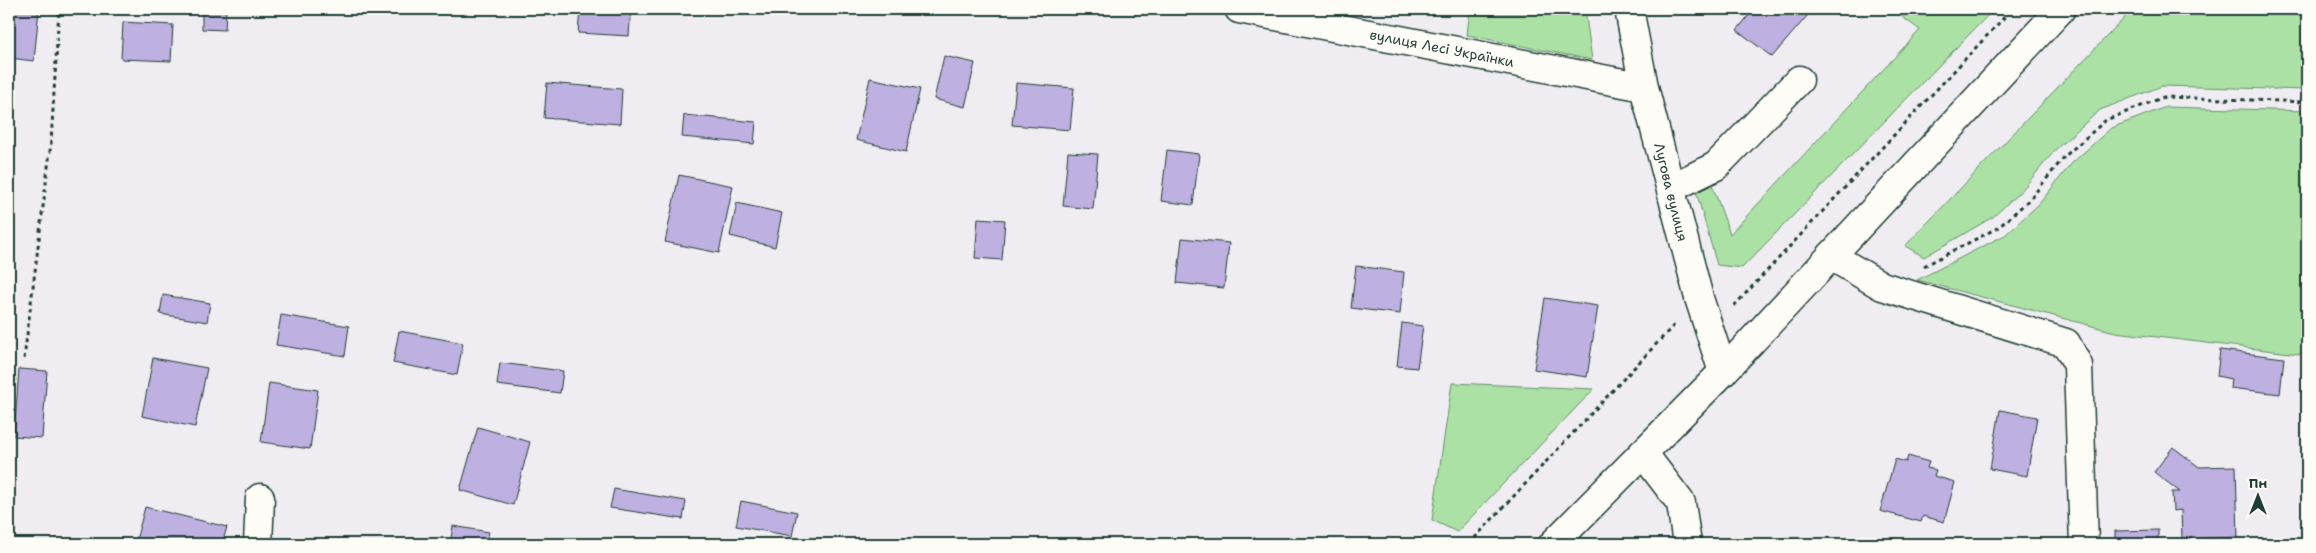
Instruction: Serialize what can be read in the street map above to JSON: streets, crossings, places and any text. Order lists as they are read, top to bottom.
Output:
{
  "streets": {
    "street": ["вулиця Лесі Українки", "Лугова вулиця"]
  },
  "crossings": [
    ["вулиця Лесі Українки", "Лугова вулиця"]
  ],
  "north": "top"
}
